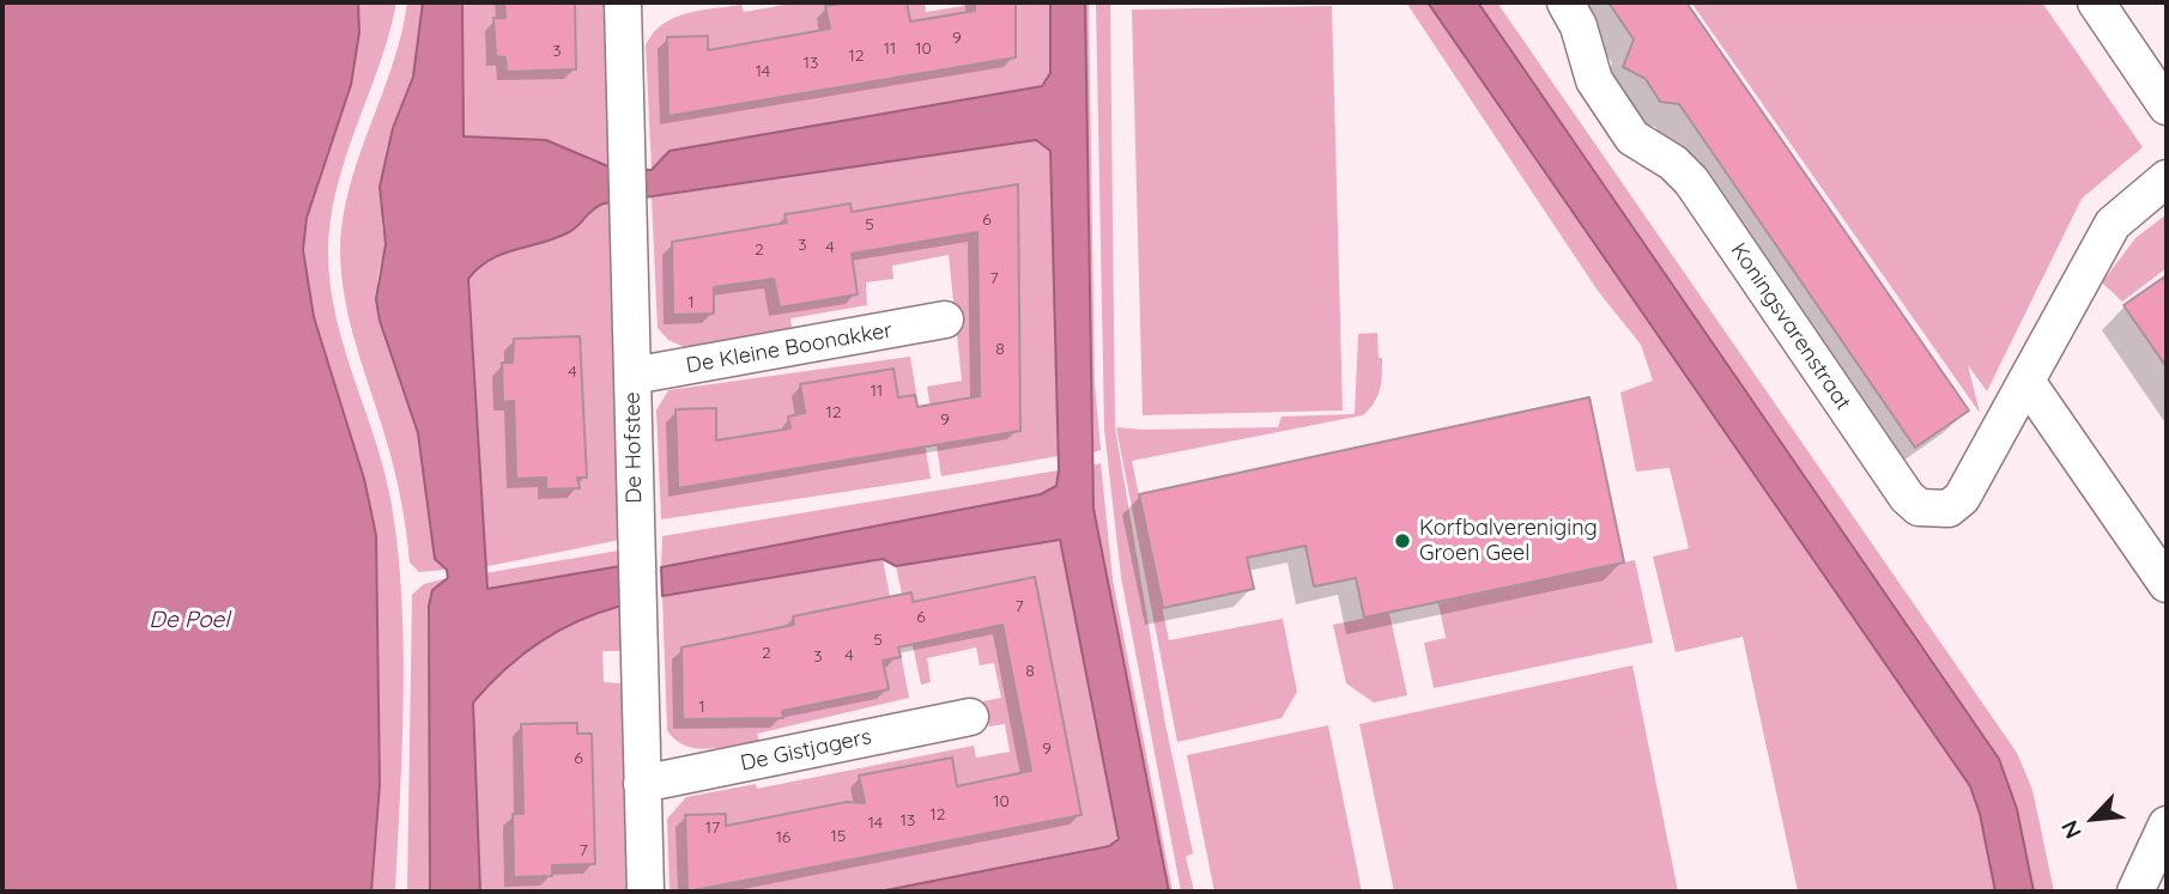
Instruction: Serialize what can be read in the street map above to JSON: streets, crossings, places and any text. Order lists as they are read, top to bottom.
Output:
{
  "streets": {
    "street": [
      "Koningsvarenstraat",
      "De Kleine Boonakker",
      "De Hofstee",
      "De Gistjagers"
    ]
  },
  "crossings": [
    ["De Kleine Boonakker", "De Hofstee"],
    ["De Hofstee", "De Gistjagers"]
  ],
  "water": ["De Poel"],
  "places": ["Korfbalvereniging Groen Geel"],
  "house_numbers": [
    "9",
    "11",
    "10",
    "3",
    "12",
    "13",
    "14",
    "6",
    "5",
    "3",
    "4",
    "2",
    "7",
    "1",
    "8",
    "4",
    "11",
    "12",
    "9",
    "7",
    "6",
    "5",
    "2",
    "4",
    "3",
    "8",
    "1",
    "9",
    "6",
    "10",
    "12",
    "13",
    "14",
    "17",
    "15",
    "16",
    "7"
  ],
  "north": "bottom left"
}
